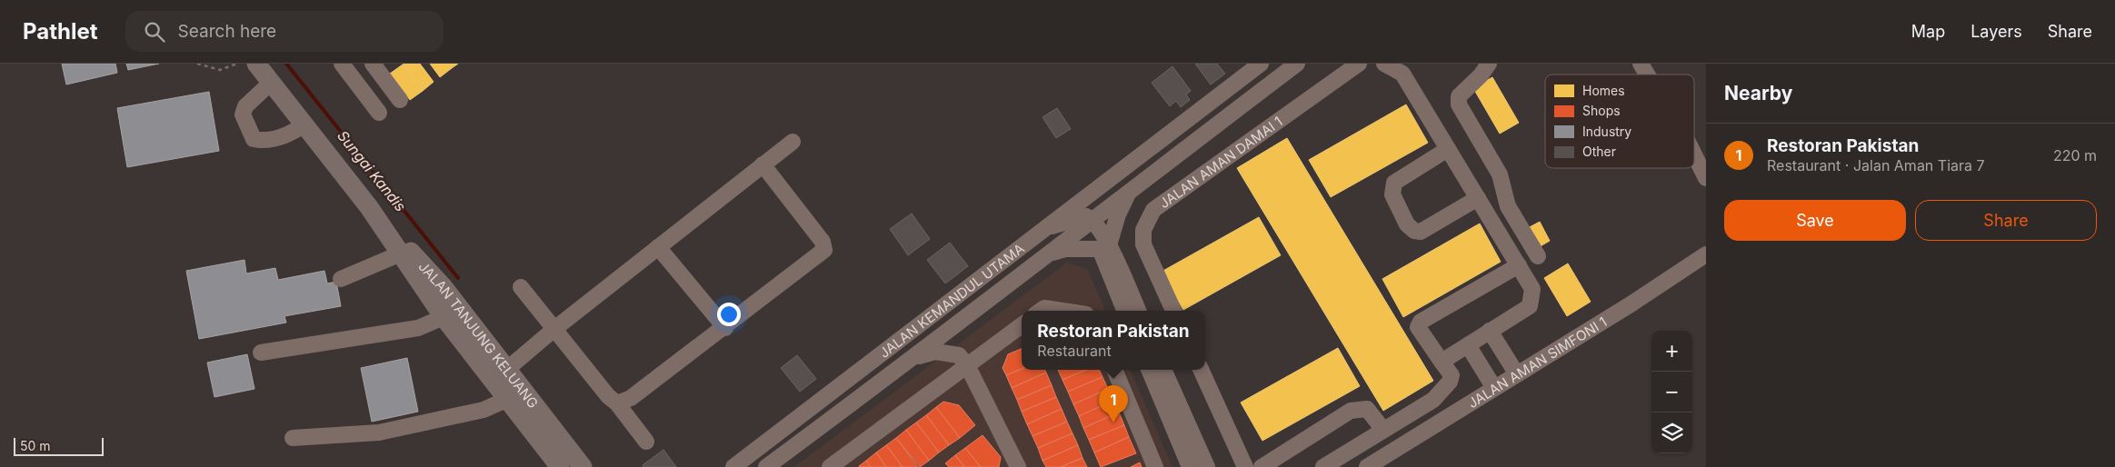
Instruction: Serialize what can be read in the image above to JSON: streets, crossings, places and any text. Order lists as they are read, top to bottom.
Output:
{
  "streets": {
    "main road": ["JALAN TANJUNG KELUANG"],
    "street": ["JALAN AMAN DAMAI 1", "JALAN KEMANDUL UTAMA", "JALAN AMAN SIMFONI 1"]
  },
  "water": ["Sungai Kandis"],
  "legend": [
    "Homes",
    "Shops",
    "Industry",
    "Other"
  ],
  "scale_bar": "50 m",
  "page": {
    "header": "Pathlet",
    "search": "Search here",
    "nav": ["Map", "Layers", "Share"],
    "heading": "Nearby",
    "list": [
      {
        "mark": "1",
        "name": "Restoran Pakistan",
        "note": "Restaurant · Jalan Aman Tiara 7",
        "value": "220 m"
      }
    ],
    "buttons": ["Save", "Share"],
    "popup": ["Restoran Pakistan", "Restaurant"],
    "map_buttons": ["+", "−"],
    "pins": "1",
    "scale": "50 m"
  }
}
